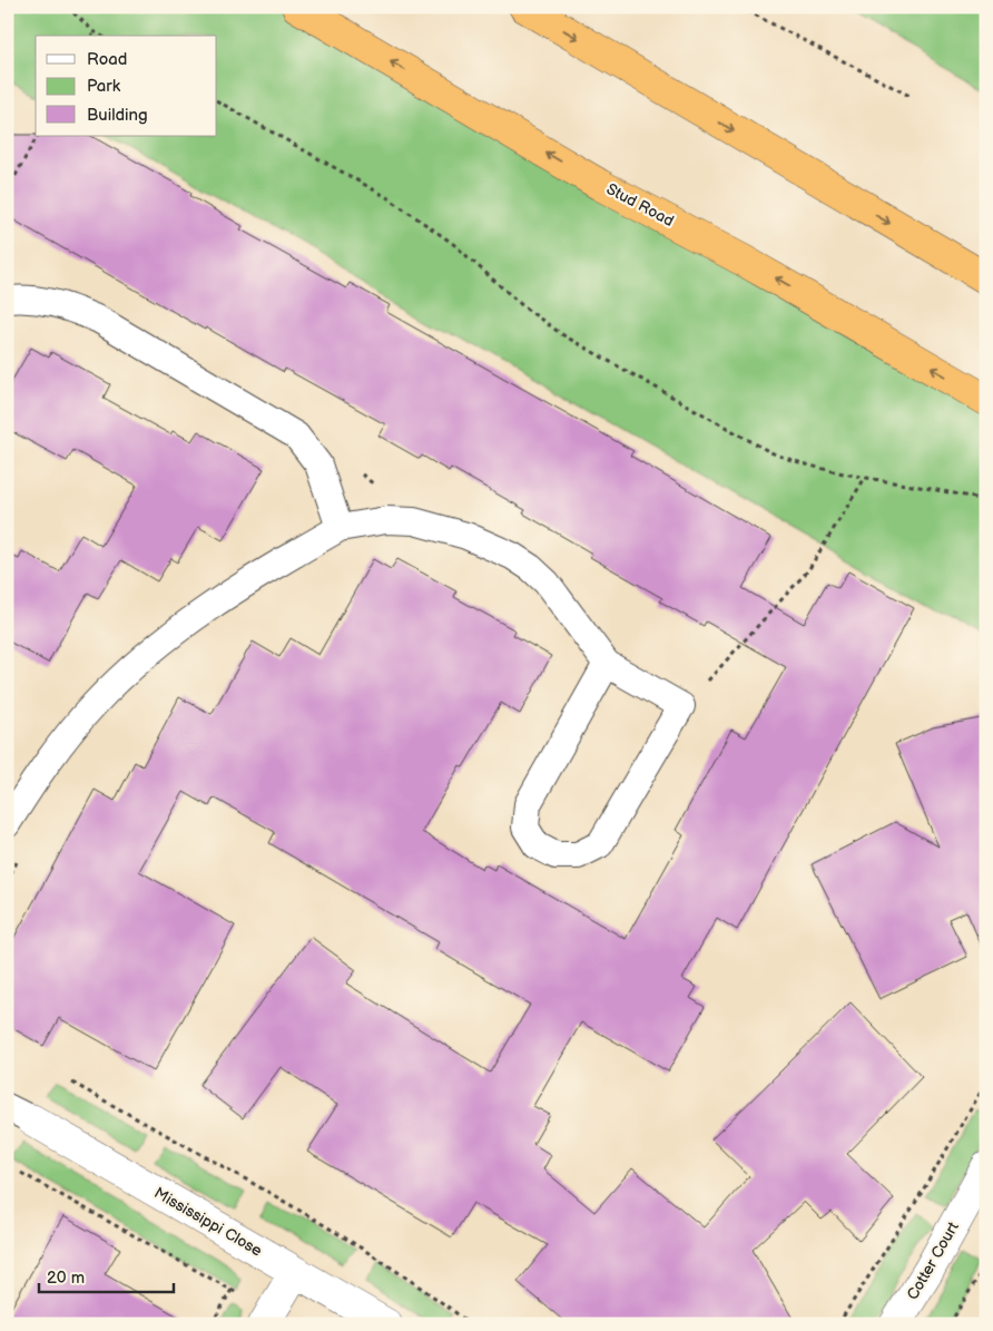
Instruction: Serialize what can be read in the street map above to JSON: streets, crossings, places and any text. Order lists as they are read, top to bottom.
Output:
{
  "streets": {
    "highway": ["Stud Road"],
    "street": ["Mississippi Close", "Cotter Court"]
  },
  "legend": ["Road", "Park", "Building"],
  "scale_bar": "20 m"
}
